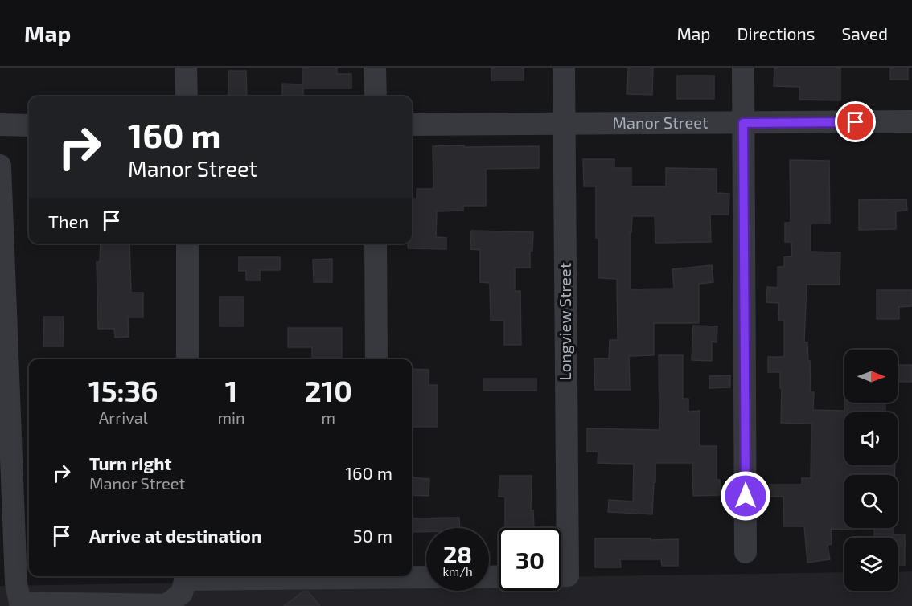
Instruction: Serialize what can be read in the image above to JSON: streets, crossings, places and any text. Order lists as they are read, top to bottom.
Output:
{
  "streets": {
    "street": ["Manor Street", "Longview Street"]
  },
  "crossings": [
    ["Manor Street", "Longview Street"]
  ],
  "north": "right",
  "page": {
    "header": "Map",
    "nav": ["Map", "Directions", "Saved"],
    "turn": ["160 m", "Manor Street"],
    "then": "Then",
    "eta": [
      "15:36",
      "Arrival",
      "1",
      "min",
      "210",
      "m"
    ],
    "list": [
      {
        "name": "Turn right",
        "note": "Manor Street",
        "value": "160 m"
      },
      {
        "name": "Arrive at destination",
        "value": "50 m"
      }
    ],
    "speed": "28 km/h",
    "limit": "30"
  }
}
